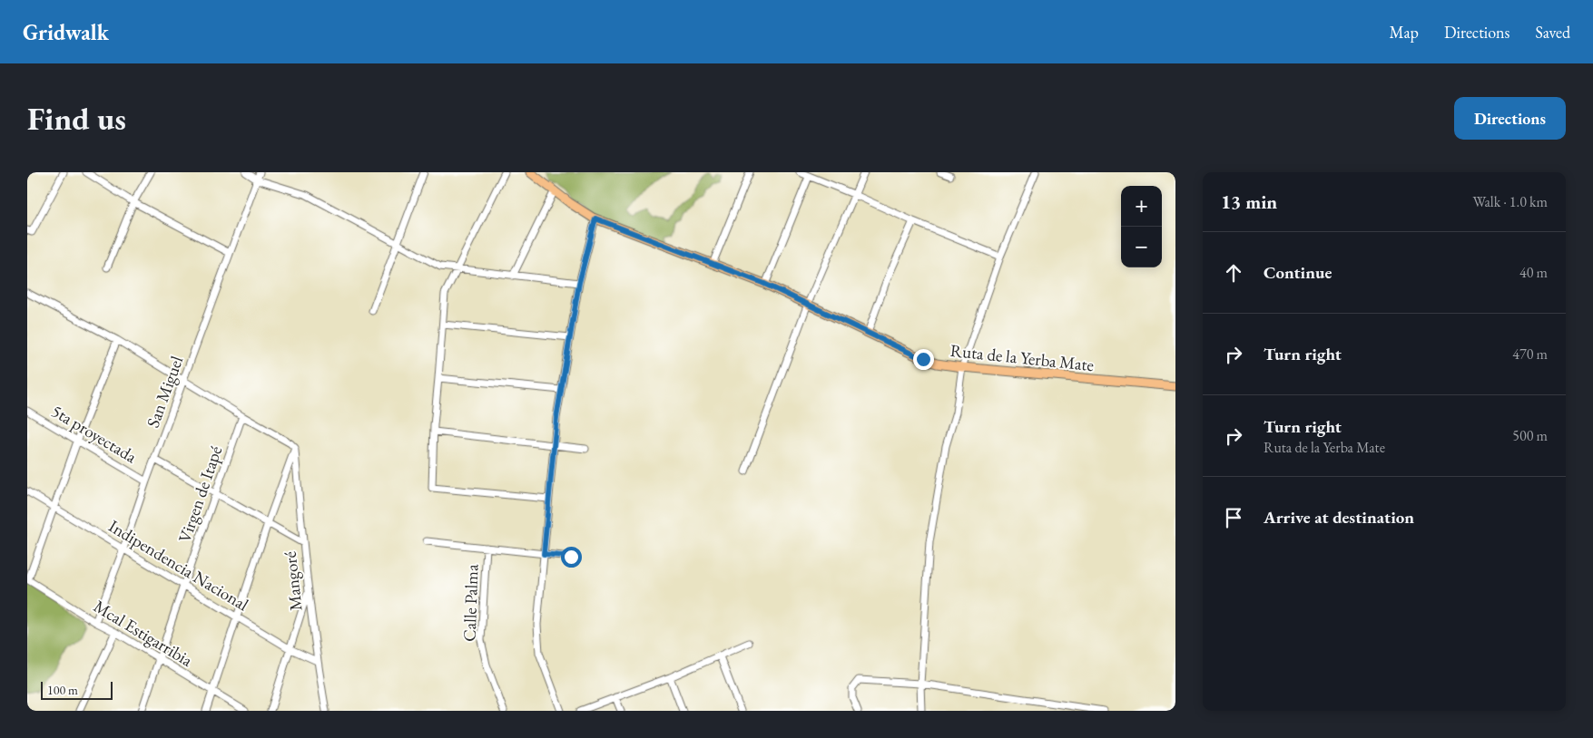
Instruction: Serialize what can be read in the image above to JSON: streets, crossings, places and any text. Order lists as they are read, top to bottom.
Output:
{
  "streets": {
    "main road": ["Ruta de la Yerba Mate"],
    "street": [
      "San Miguel",
      "5ta proyectada",
      "Virgen de Itapé",
      "Indipendencia Nacional",
      "Mangoré",
      "Calle Palma",
      "Mcal Estigarribia"
    ]
  },
  "crossings": [
    ["San Miguel", "5ta proyectada"],
    ["San Miguel", "Indipendencia Nacional"],
    ["San Miguel", "Mcal Estigarribia"],
    ["Virgen de Itapé", "Indipendencia Nacional"],
    ["Virgen de Itapé", "Mcal Estigarribia"],
    ["Indipendencia Nacional", "Mangoré"]
  ],
  "scale_bar": "100 m",
  "page": {
    "header": "Gridwalk",
    "nav": ["Map", "Directions", "Saved"],
    "buttons": "Directions",
    "title": "Find us",
    "heading": ["13 min", "Walk · 1.0 km"],
    "map_buttons": ["+", "−"],
    "list": [
      ["Continue", "40 m"],
      ["Turn right", "470 m"],
      ["Turn right", "Ruta de la Yerba Mate", "500 m"],
      "Arrive at destination"
    ],
    "scale": "100 m"
  }
}
